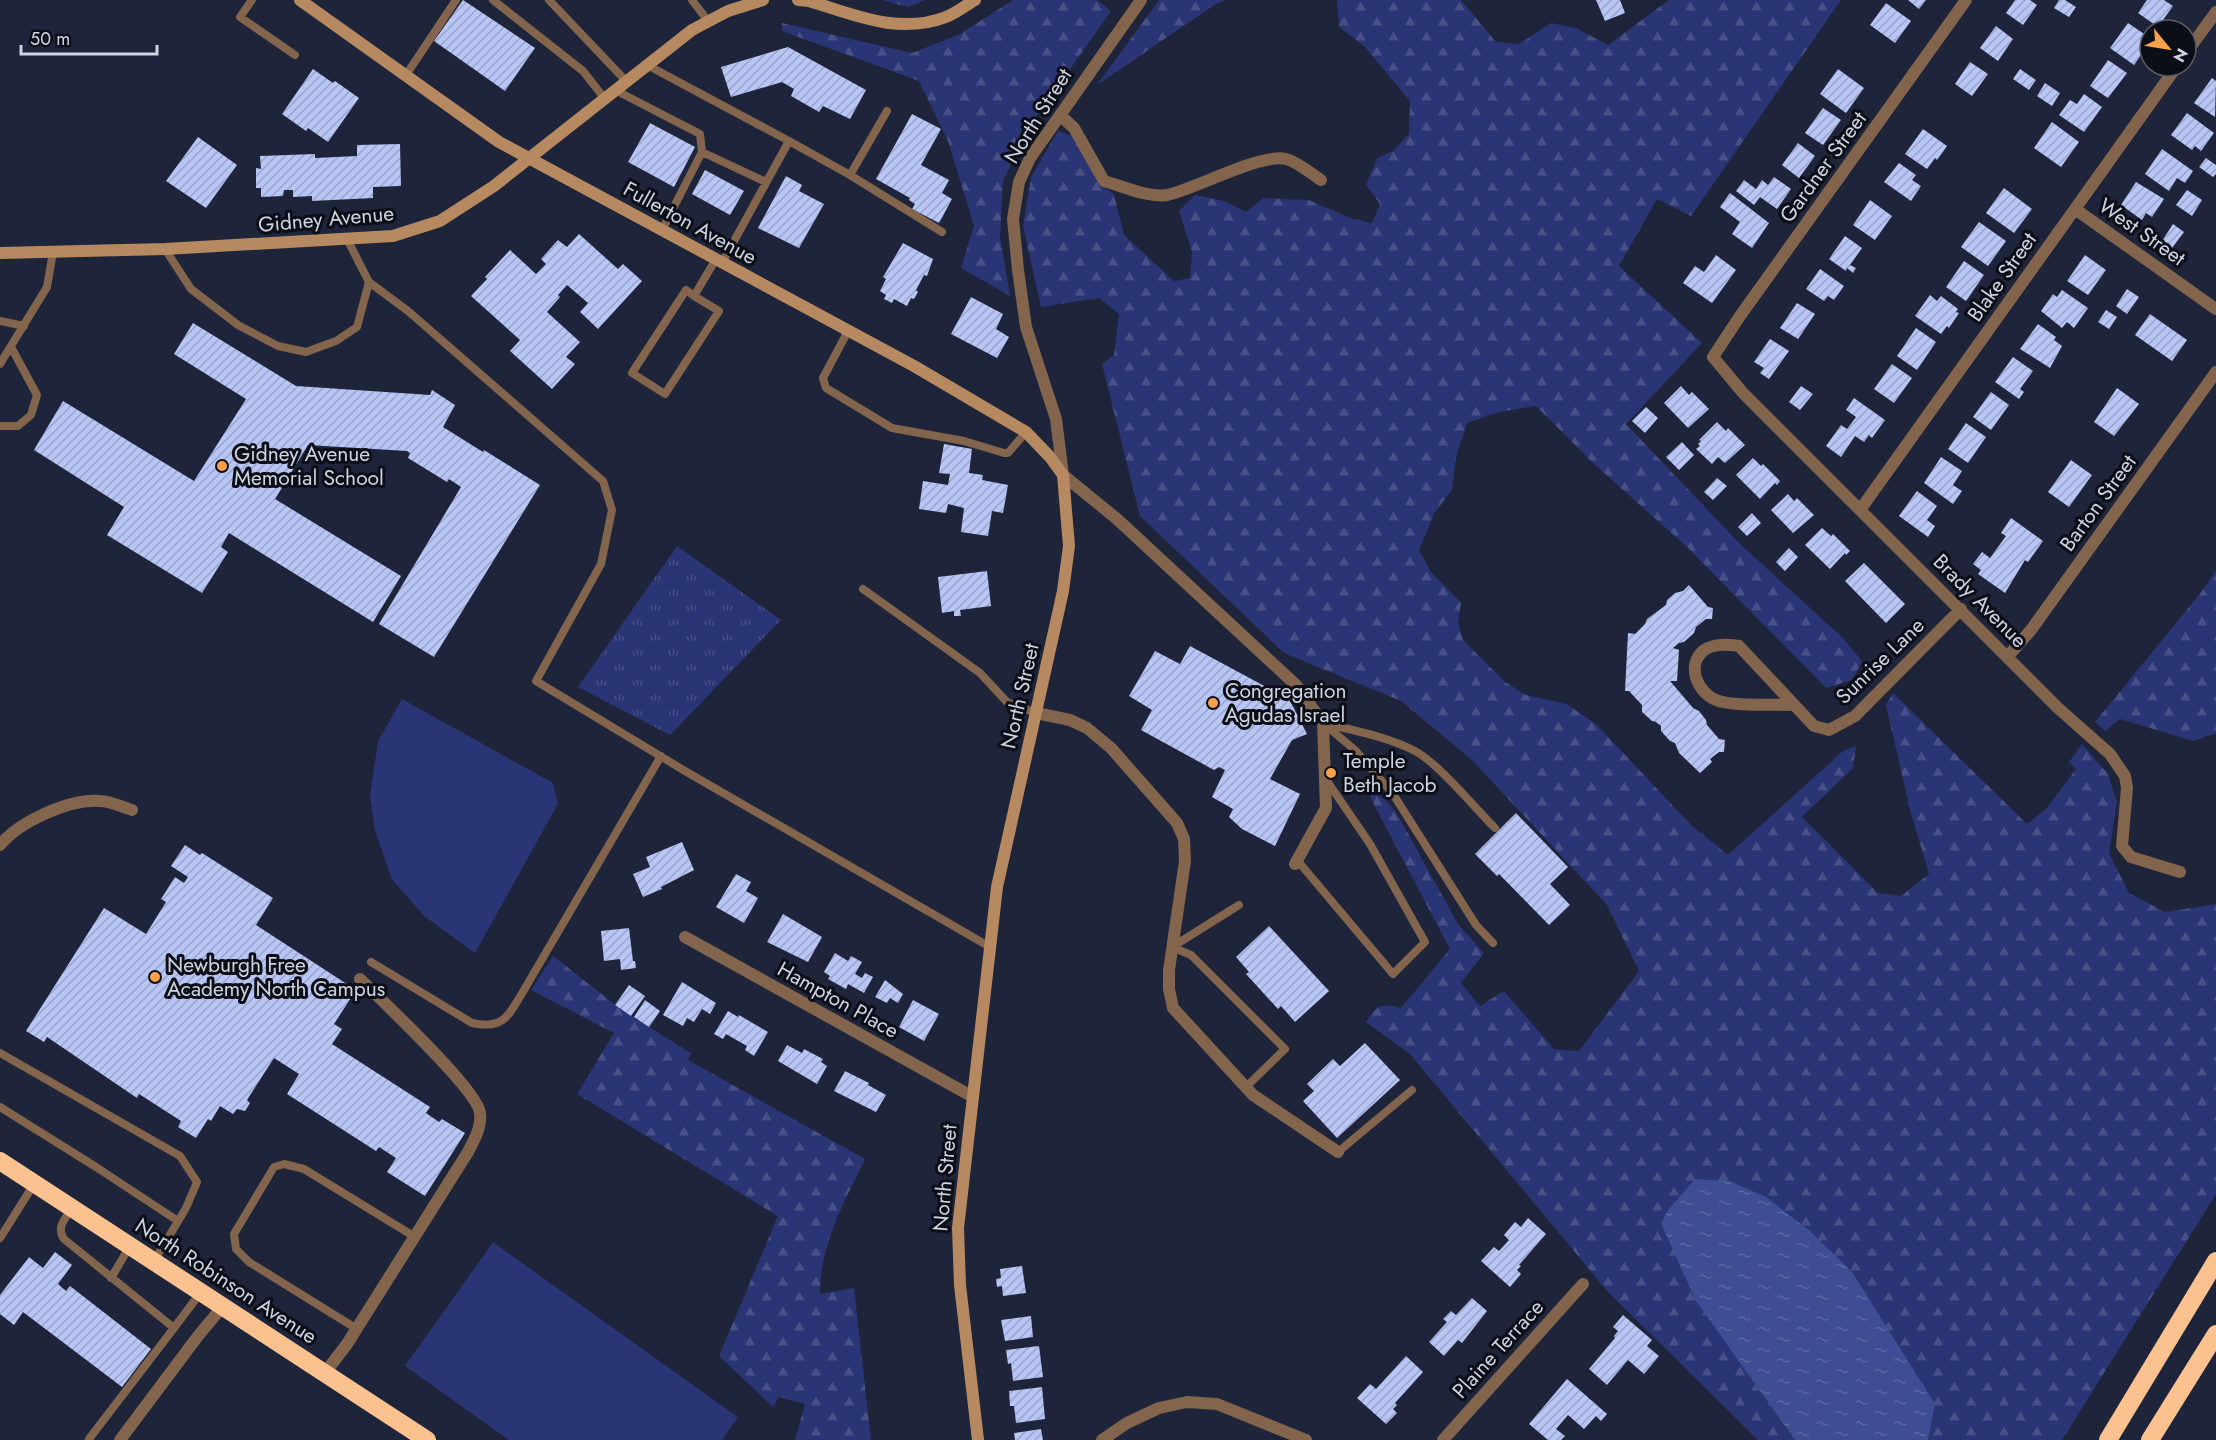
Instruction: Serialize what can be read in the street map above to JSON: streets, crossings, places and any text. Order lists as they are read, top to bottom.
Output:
{
  "streets": {
    "highway": ["North Robinson Avenue"],
    "street": [
      "North Street",
      "Gardner Street",
      "Gidney Avenue",
      "Fullerton Avenue",
      "West Street",
      "Blake Street",
      "Barton Street",
      "Brady Avenue",
      "Sunrise Lane",
      "Hampton Place",
      "Plaine Terrace"
    ]
  },
  "crossings": [
    ["North Street", "Fullerton Avenue"],
    ["North Street", "Hampton Place"],
    ["Gardner Street", "Brady Avenue"],
    ["Gidney Avenue", "Fullerton Avenue"],
    ["West Street", "Blake Street"],
    ["Blake Street", "Brady Avenue"],
    ["Barton Street", "Brady Avenue"],
    ["Brady Avenue", "Sunrise Lane"]
  ],
  "places": [
    "Gidney Avenue Memorial School",
    "Congregation Agudas Israel",
    "Temple Beth Jacob",
    "Newburgh Free Academy North Campus"
  ],
  "scale_bar": "50 m",
  "north": "bottom right"
}
